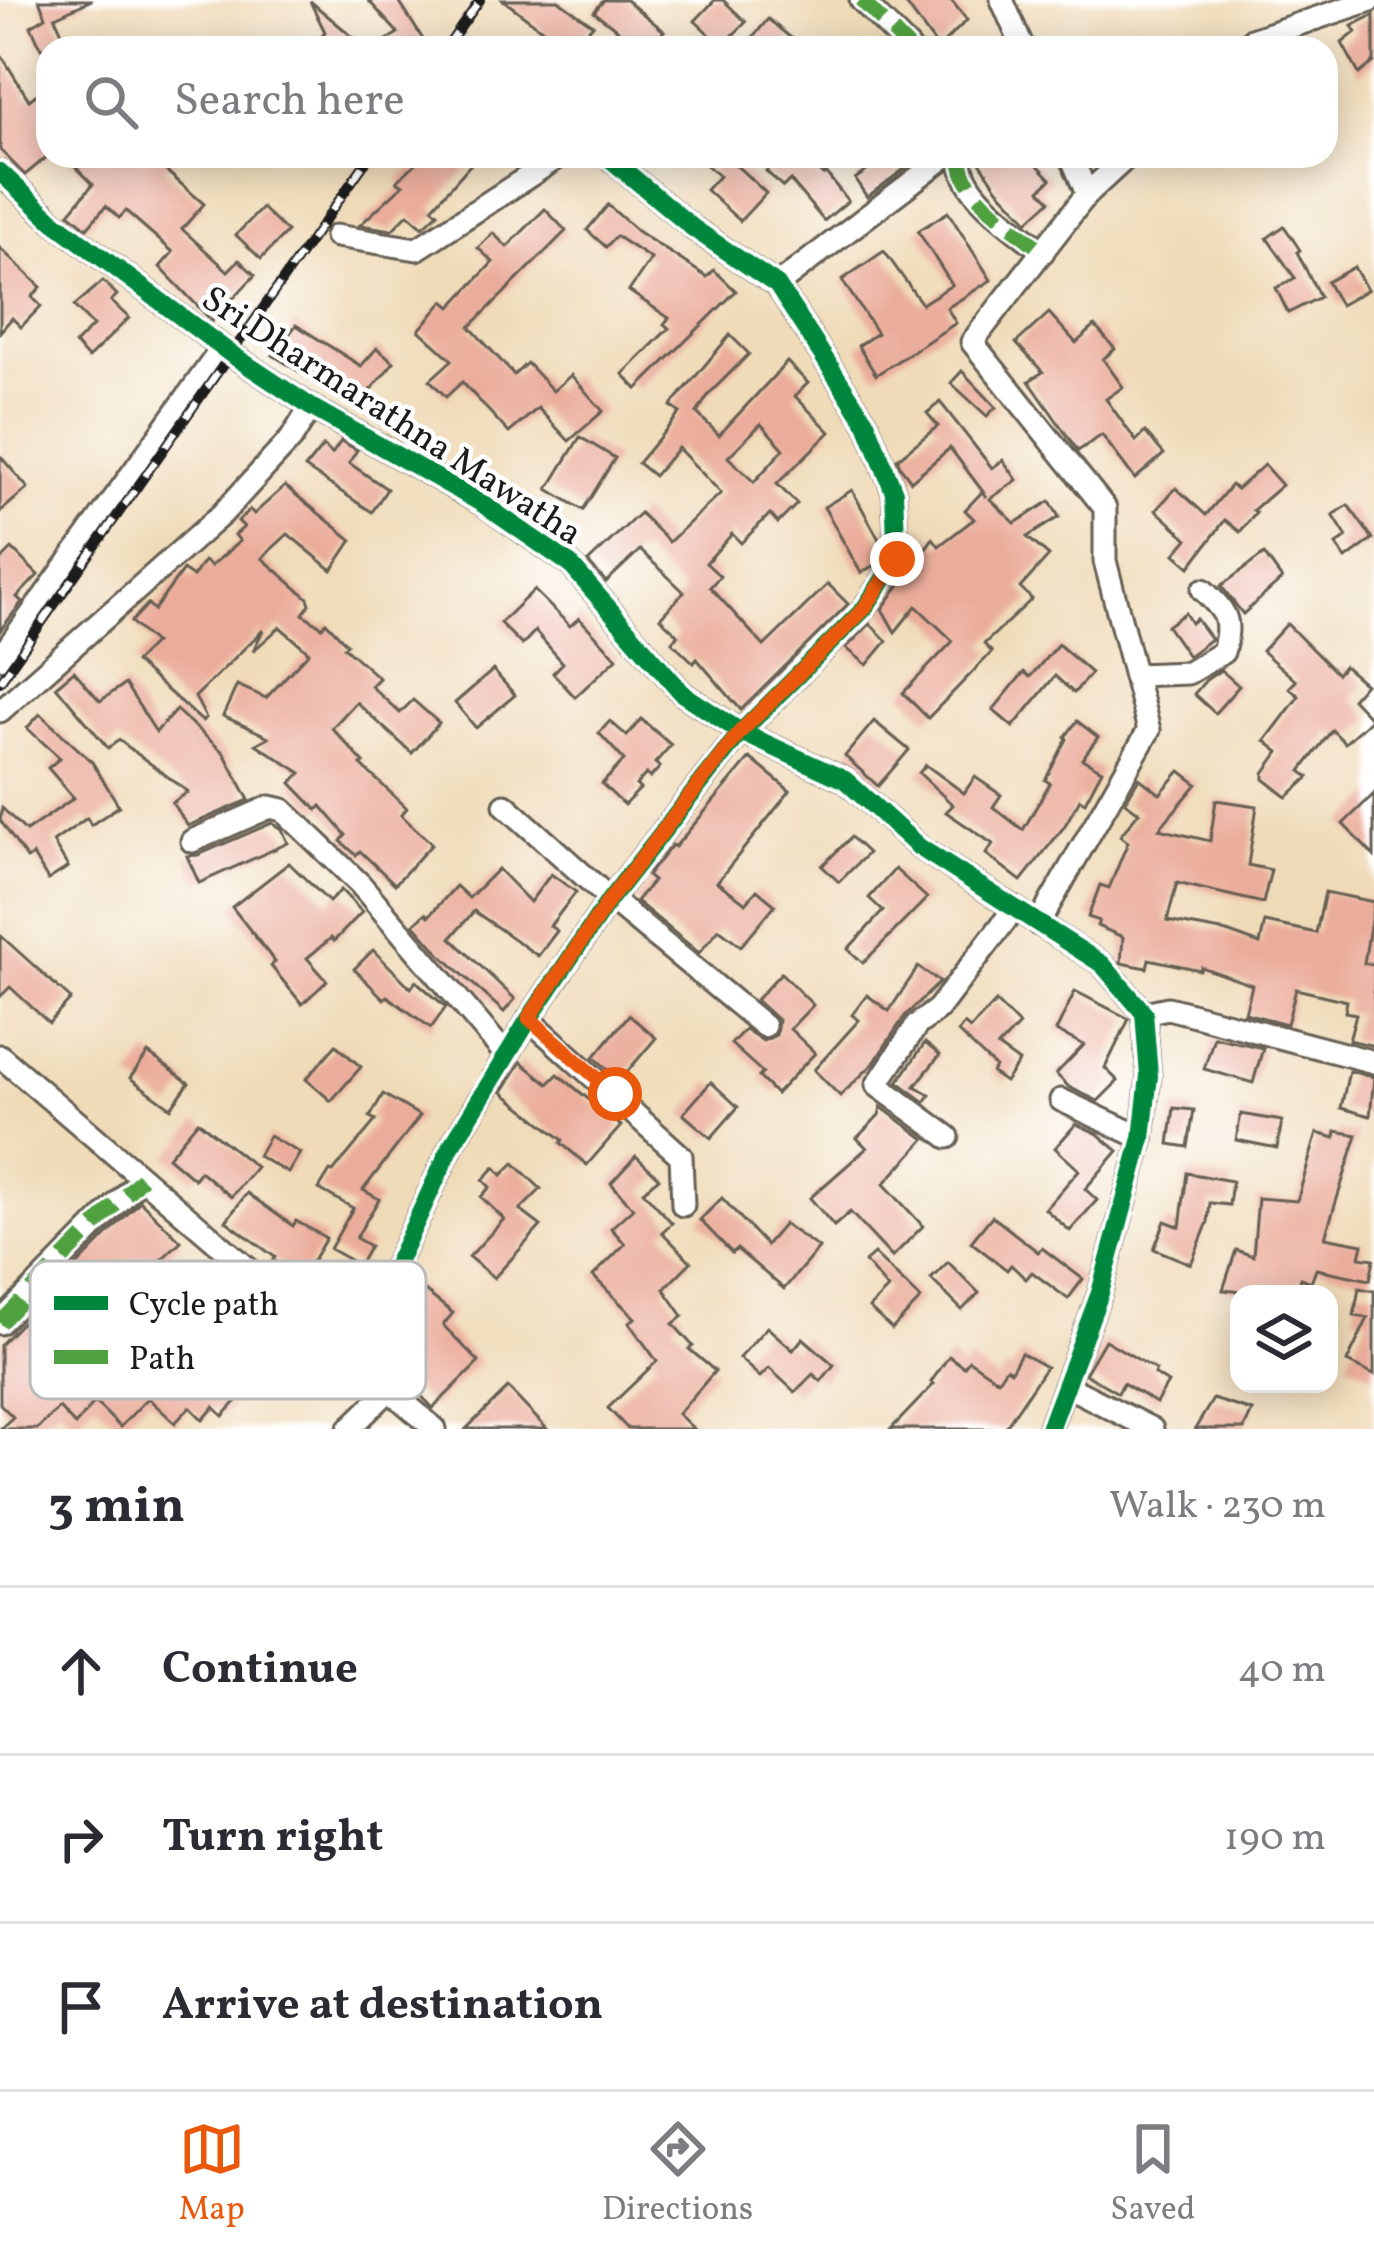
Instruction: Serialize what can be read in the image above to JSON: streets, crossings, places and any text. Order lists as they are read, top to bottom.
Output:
{
  "streets": {
    "street": ["Sri Dharmarathna Mawatha"]
  },
  "legend": ["Cycle path", "Path"],
  "page": {
    "search": "Search here",
    "heading": ["3 min", "Walk · 230 m"],
    "list": [
      ["Continue", "40 m"],
      ["Turn right", "190 m"],
      "Arrive at destination"
    ],
    "nav": ["Map", "Directions", "Saved"]
  }
}
